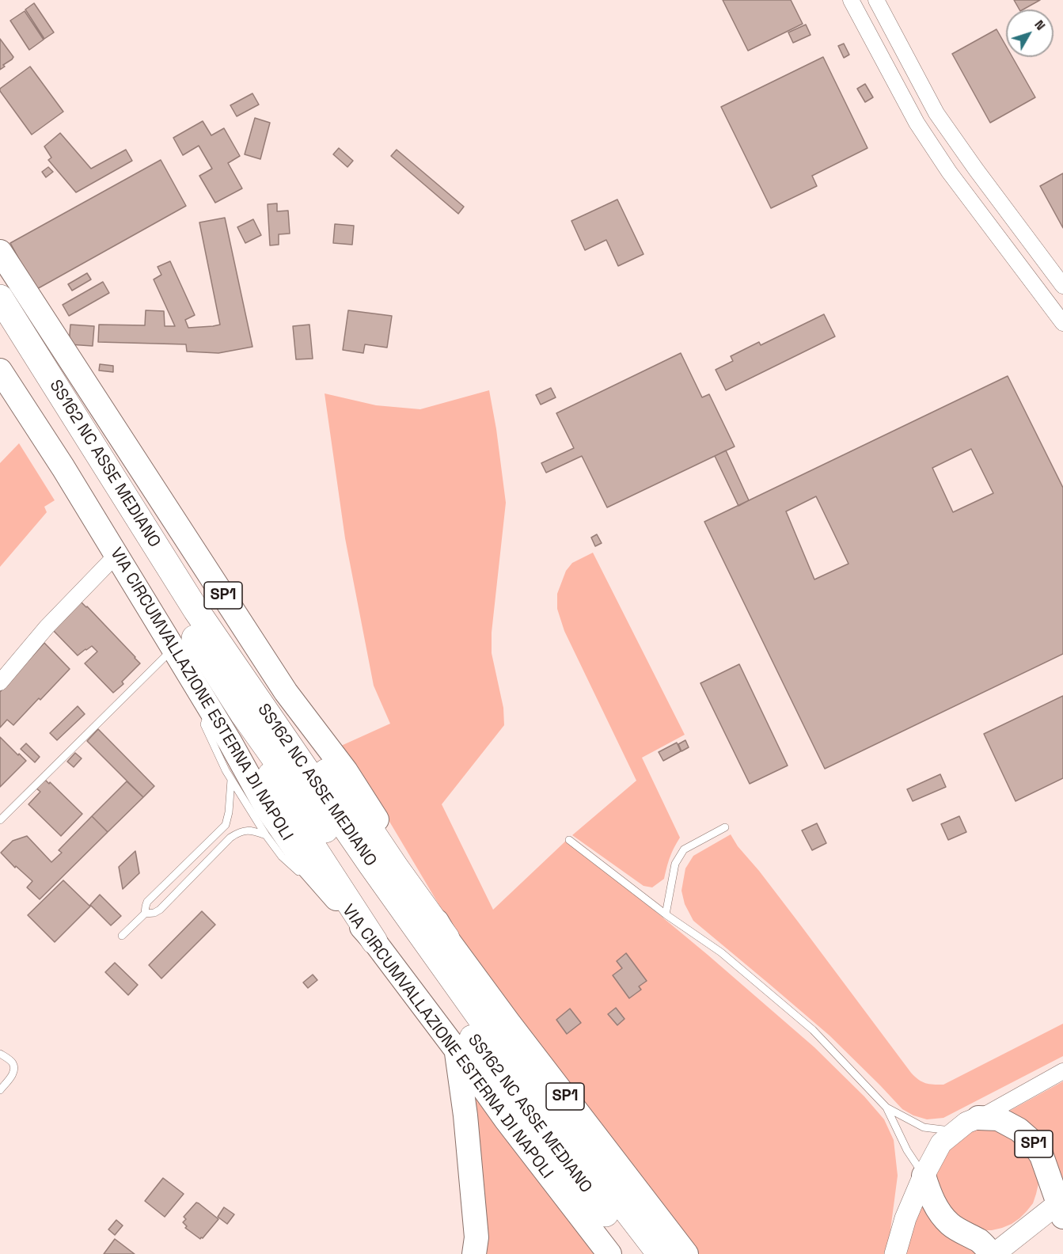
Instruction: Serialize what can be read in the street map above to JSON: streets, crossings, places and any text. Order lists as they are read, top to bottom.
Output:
{
  "streets": {
    "highway": ["SS162 NC ASSE MEDIANO"],
    "main road": ["SP1", "VIA CIRCUMVALLAZIONE ESTERNA DI NAPOLI"]
  },
  "north": "top right"
}
